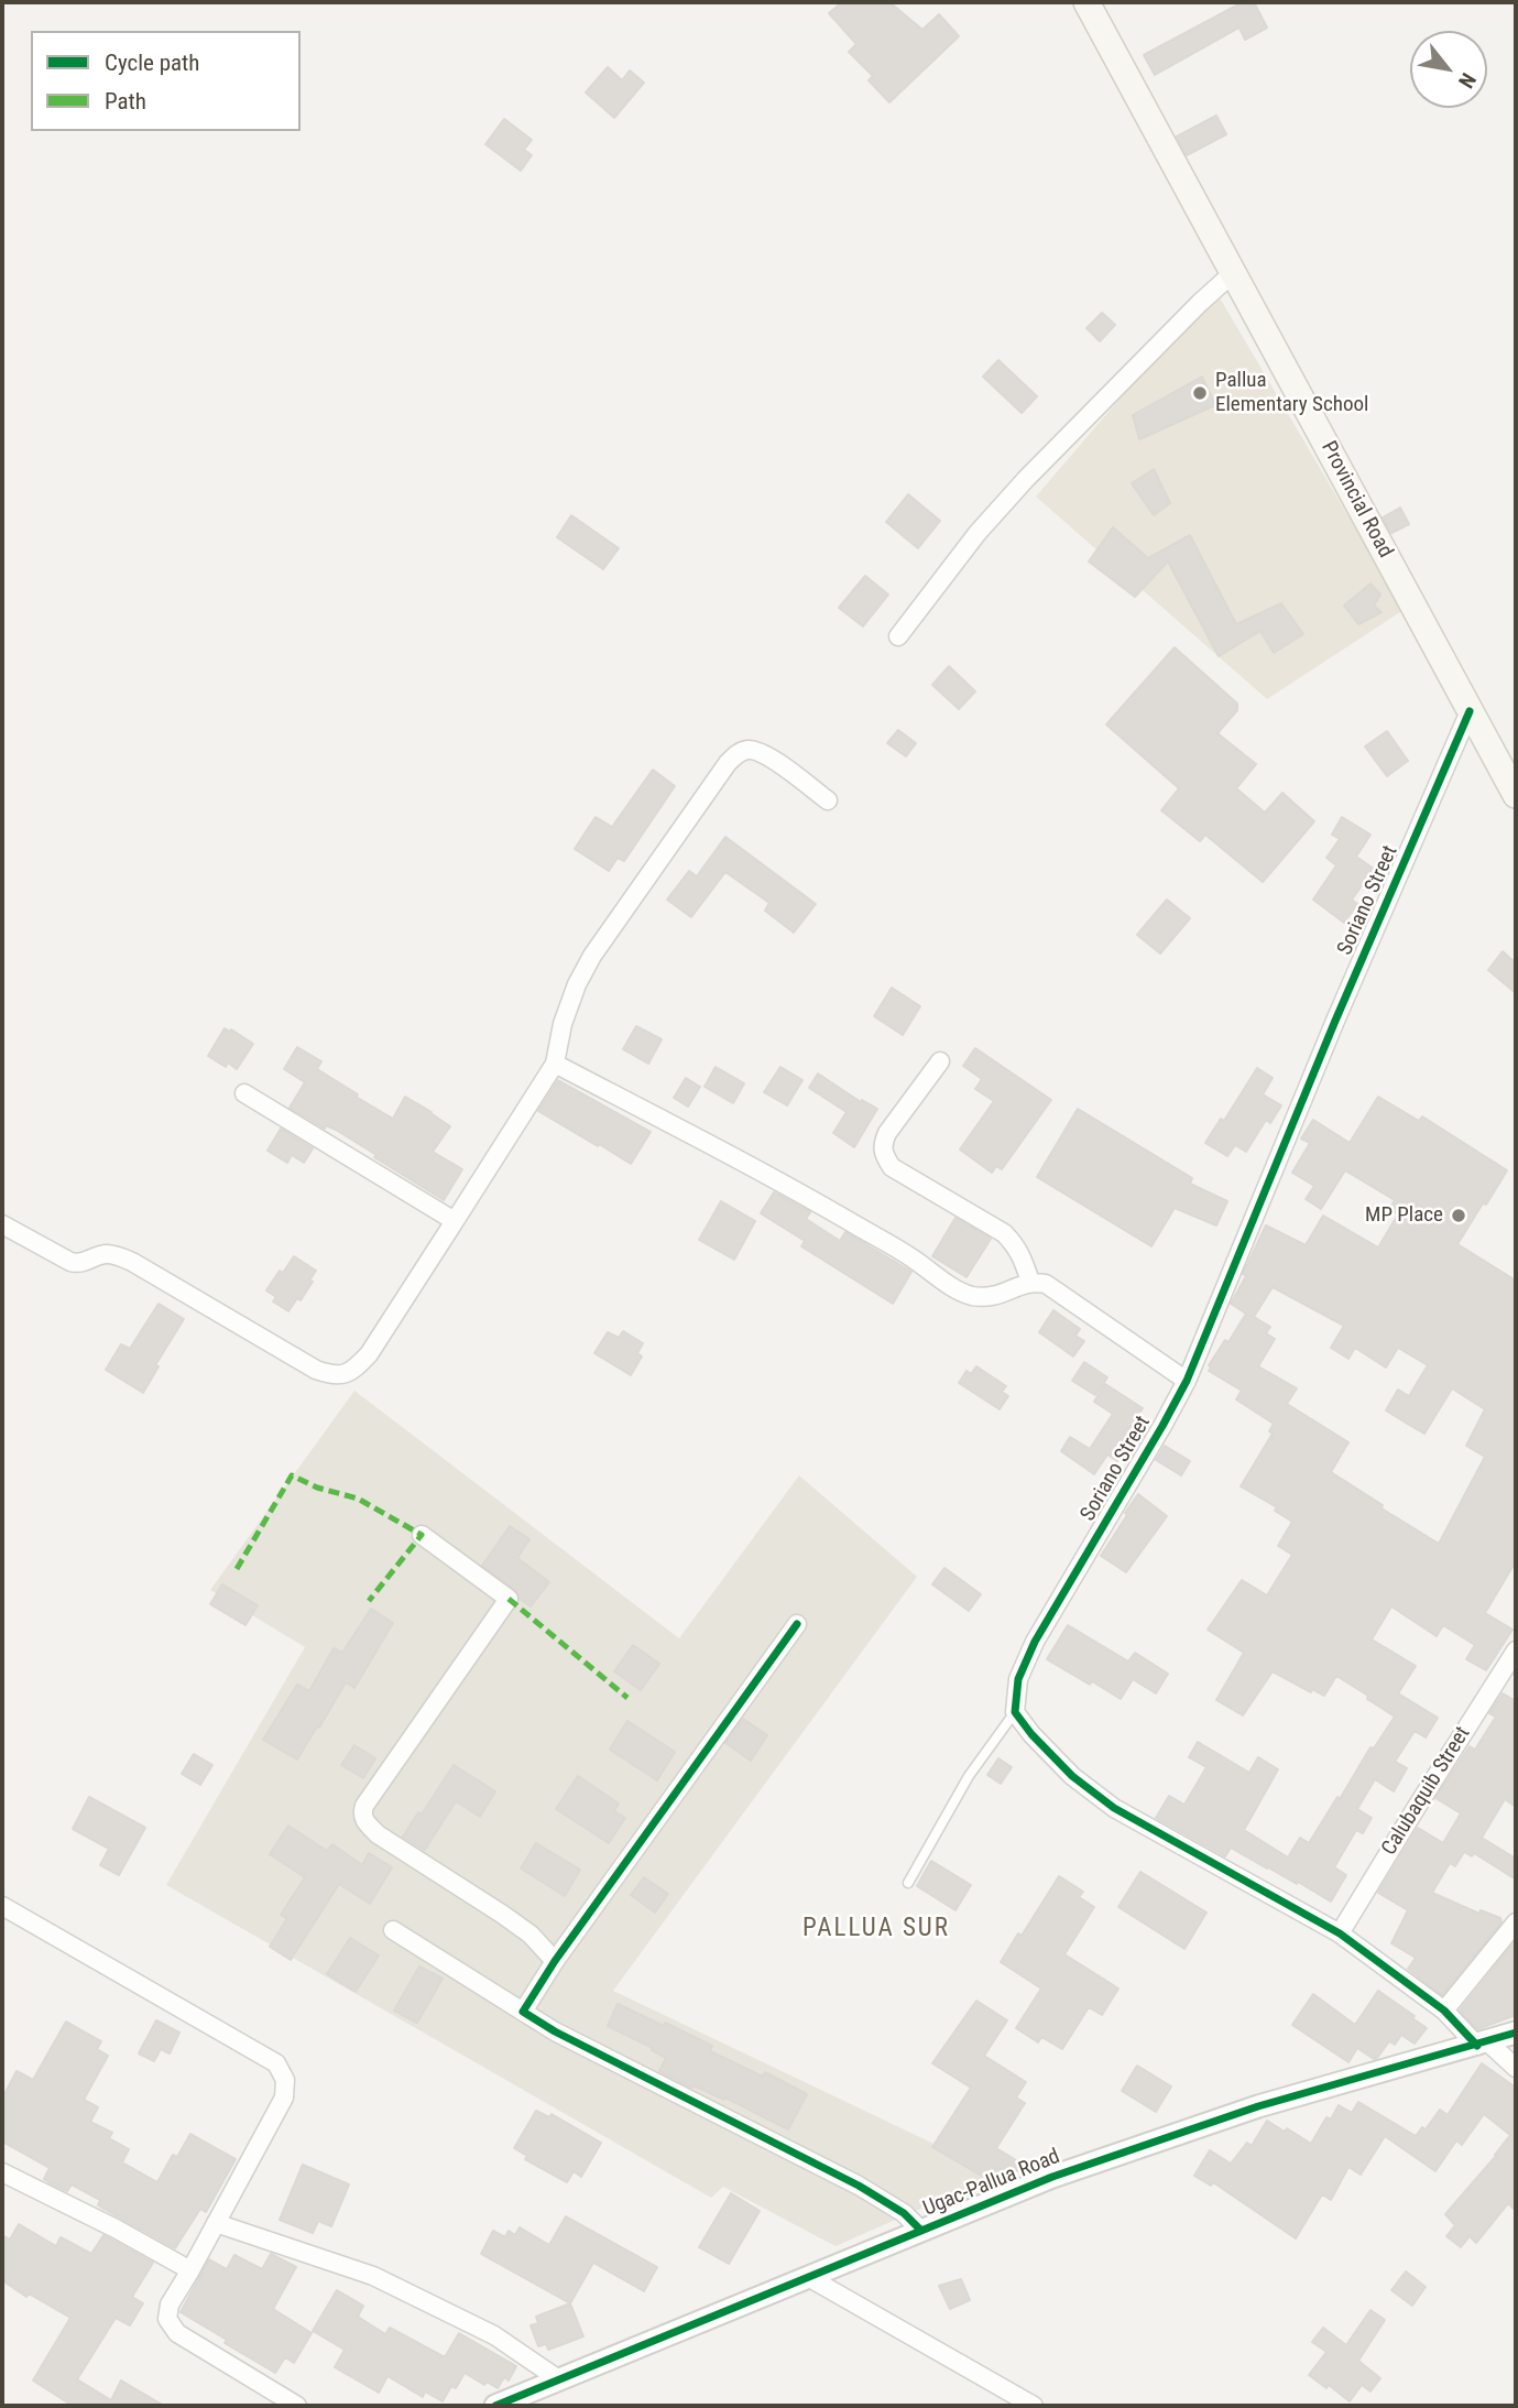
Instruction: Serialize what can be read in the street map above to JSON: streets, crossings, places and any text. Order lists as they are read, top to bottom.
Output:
{
  "streets": {
    "main road": ["Provincial Road"],
    "street": ["Soriano Street", "Calubaquib Street", "Ugac-Pallua Road"]
  },
  "crossings": [
    ["Provincial Road", "Soriano Street"]
  ],
  "districts": ["PALLUA SUR"],
  "places": ["Pallua Elementary School", "MP Place"],
  "legend": ["Cycle path", "Path"],
  "north": "bottom right"
}
